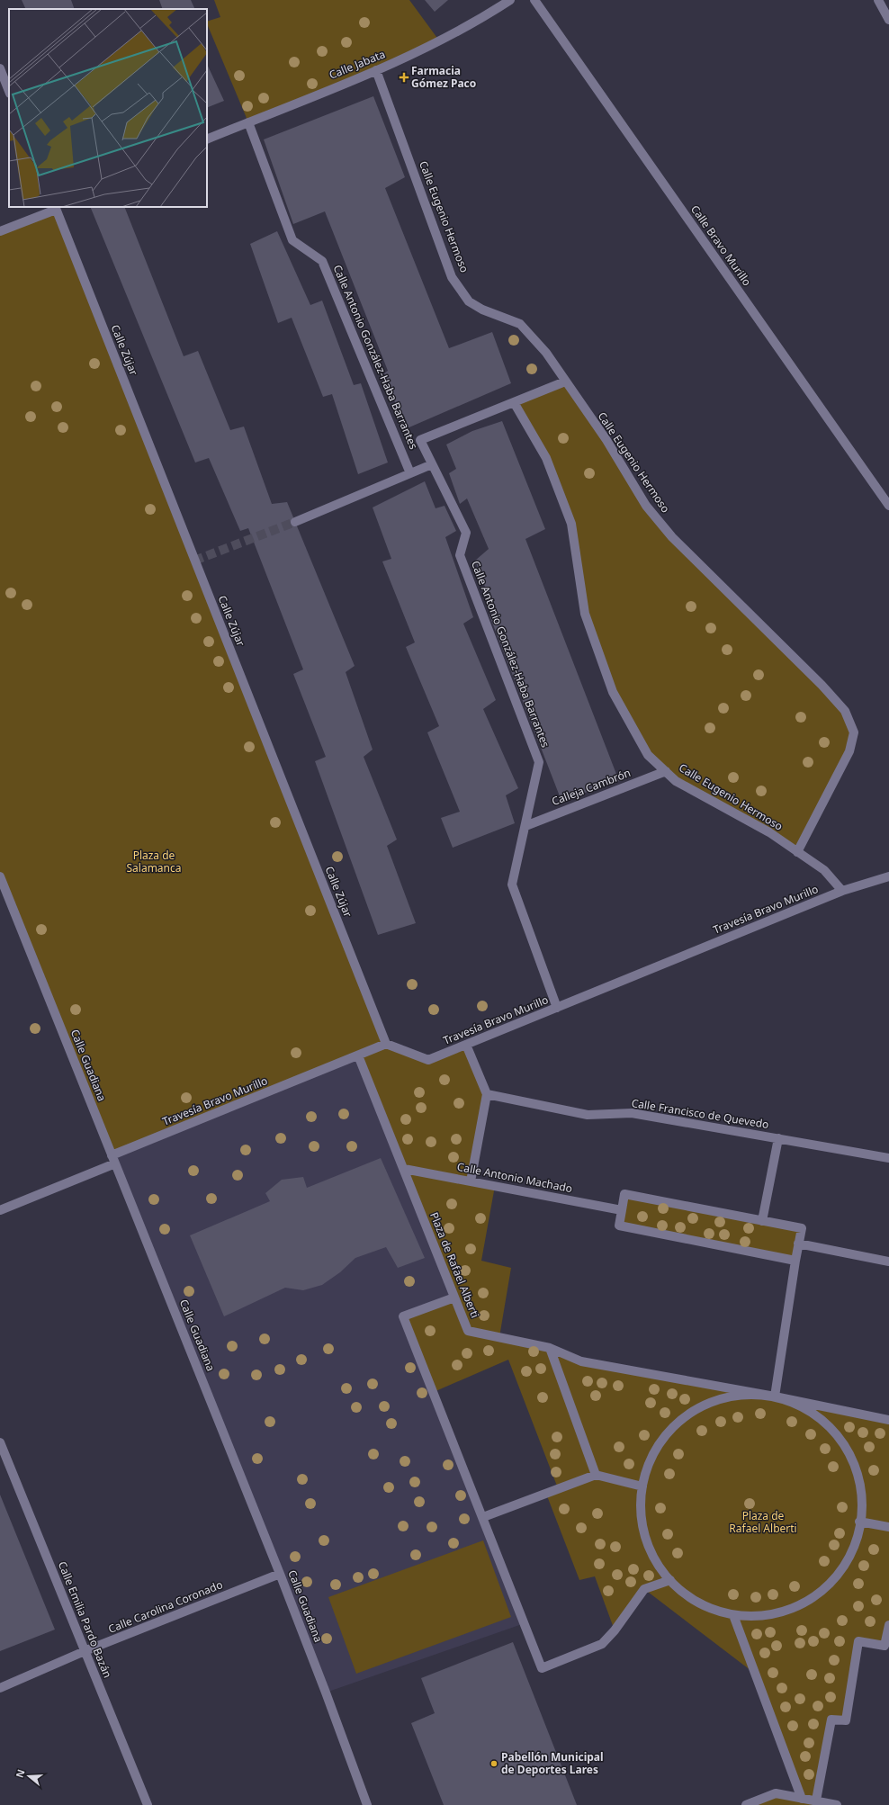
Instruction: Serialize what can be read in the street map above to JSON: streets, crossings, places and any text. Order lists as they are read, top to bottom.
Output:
{
  "streets": {
    "street": [
      "Calle Jabata",
      "Calle Eugenio Hermoso",
      "Calle Bravo Murillo",
      "Calle Zújar",
      "Calle Antonio González-Haba Barrantes",
      "Calleja Cambrón",
      "Travesía Bravo Murillo",
      "Calle Guadiana",
      "Calle Francisco de Quevedo",
      "Calle Antonio Machado",
      "Plaza de Rafael Alberti",
      "Calle Carolina Coronado",
      "Calle Emilia Pardo Bazán"
    ]
  },
  "crossings": [
    ["Calle Jabata", "Calle Eugenio Hermoso"],
    ["Calle Jabata", "Calle Antonio González-Haba Barrantes"],
    ["Calle Eugenio Hermoso", "Calle Antonio González-Haba Barrantes"],
    ["Calle Eugenio Hermoso", "Calleja Cambrón"],
    ["Calle Eugenio Hermoso", "Travesía Bravo Murillo"],
    ["Calle Zújar", "Travesía Bravo Murillo"],
    ["Calle Antonio González-Haba Barrantes", "Calleja Cambrón"],
    ["Calle Antonio González-Haba Barrantes", "Travesía Bravo Murillo"],
    ["Travesía Bravo Murillo", "Calle Guadiana"],
    ["Travesía Bravo Murillo", "Plaza de Rafael Alberti"],
    ["Calle Guadiana", "Calle Carolina Coronado"],
    ["Calle Antonio Machado", "Plaza de Rafael Alberti"],
    ["Calle Carolina Coronado", "Calle Emilia Pardo Bazán"]
  ],
  "parks": ["Plaza de Salamanca", "Plaza de Rafael Alberti"],
  "places": {
    "health": ["Farmacia Gómez Paco"],
    "other": ["Pabellón Municipal de Deportes Lares"]
  },
  "north": "left"
}
